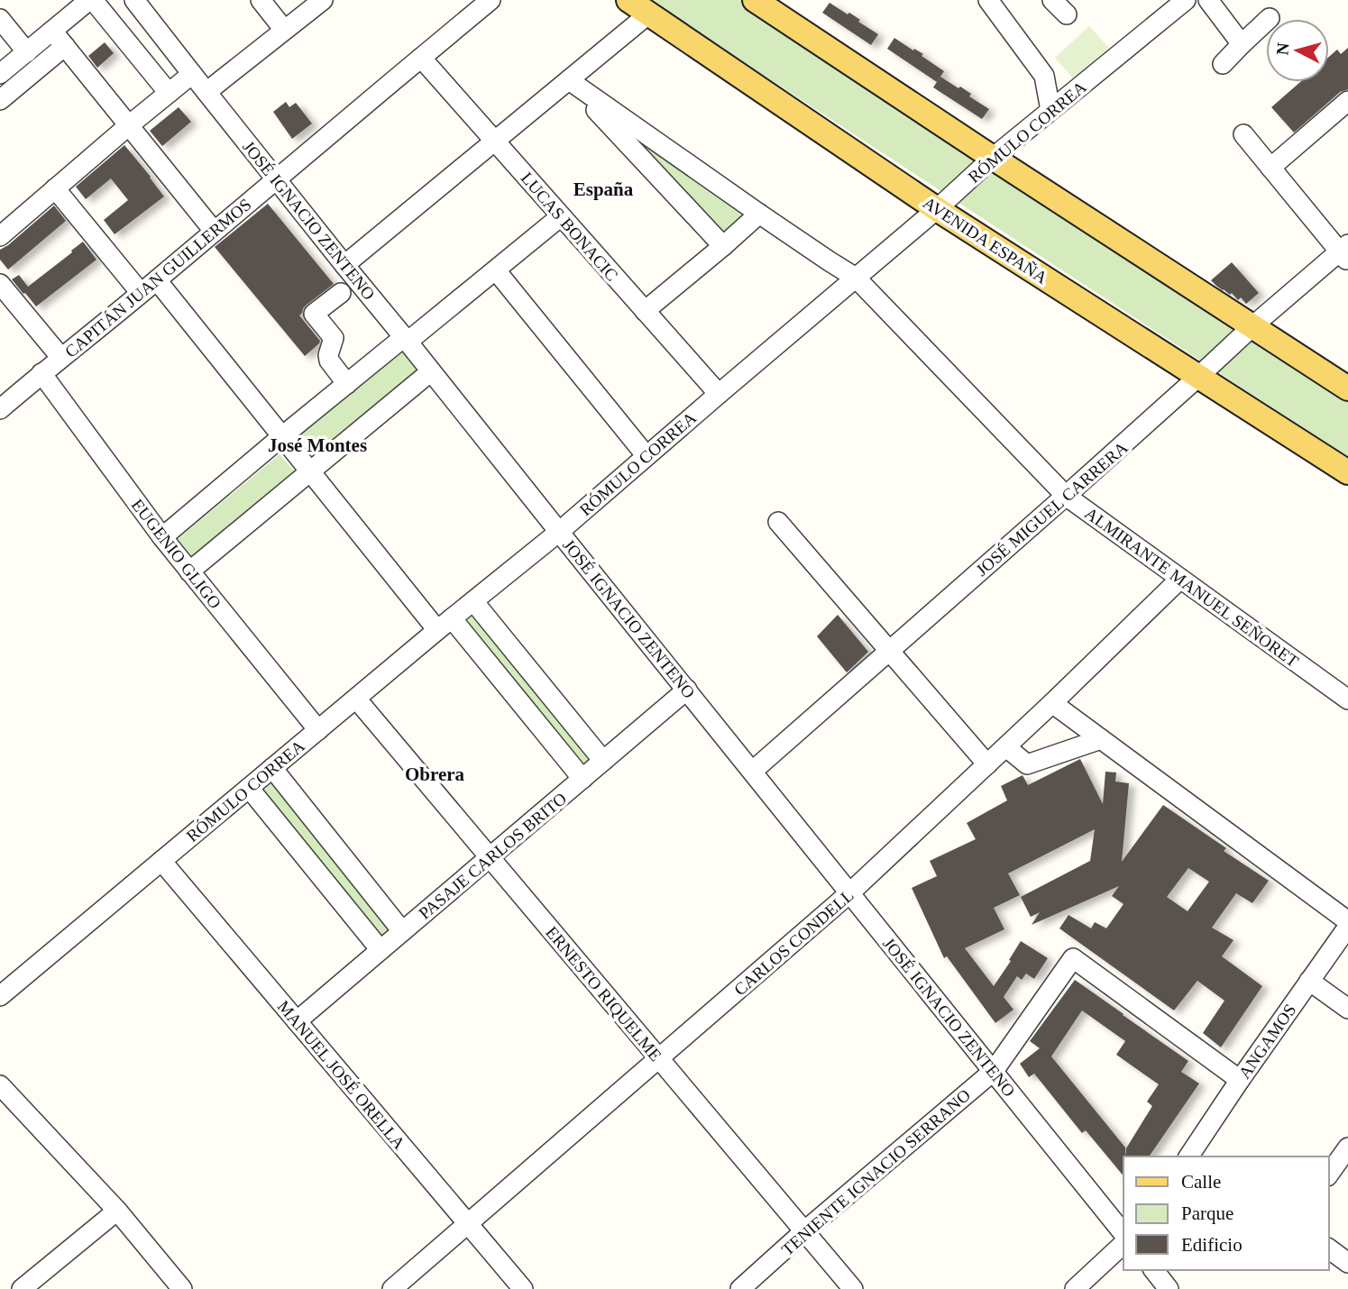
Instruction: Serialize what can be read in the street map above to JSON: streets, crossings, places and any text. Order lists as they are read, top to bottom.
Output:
{
  "streets": {
    "main road": ["AVENIDA ESPAÑA"],
    "street": [
      "RÓMULO CORREA",
      "JOSÉ IGNACIO ZENTENO",
      "LUCAS BONACIC",
      "CAPITÁN JUAN GUILLERMOS",
      "JOSÉ MIGUEL CARRERA",
      "EUGENIO GLIGO",
      "ALMIRANTE MANUEL SEÑORET",
      "PASAJE CARLOS BRITO",
      "CARLOS CONDELL",
      "ERNESTO RIQUELME",
      "ANGAMOS",
      "MANUEL JOSÉ ORELLA",
      "TENIENTE IGNACIO SERRANO"
    ]
  },
  "crossings": [
    ["RÓMULO CORREA", "JOSÉ IGNACIO ZENTENO"],
    ["RÓMULO CORREA", "LUCAS BONACIC"],
    ["RÓMULO CORREA", "AVENIDA ESPAÑA"],
    ["RÓMULO CORREA", "EUGENIO GLIGO"],
    ["RÓMULO CORREA", "ALMIRANTE MANUEL SEÑORET"],
    ["RÓMULO CORREA", "ERNESTO RIQUELME"],
    ["RÓMULO CORREA", "MANUEL JOSÉ ORELLA"],
    ["JOSÉ IGNACIO ZENTENO", "CAPITÁN JUAN GUILLERMOS"],
    ["JOSÉ IGNACIO ZENTENO", "JOSÉ MIGUEL CARRERA"],
    ["JOSÉ IGNACIO ZENTENO", "PASAJE CARLOS BRITO"],
    ["JOSÉ IGNACIO ZENTENO", "CARLOS CONDELL"],
    ["JOSÉ IGNACIO ZENTENO", "TENIENTE IGNACIO SERRANO"],
    ["LUCAS BONACIC", "CAPITÁN JUAN GUILLERMOS"],
    ["AVENIDA ESPAÑA", "JOSÉ MIGUEL CARRERA"],
    ["CAPITÁN JUAN GUILLERMOS", "EUGENIO GLIGO"],
    ["JOSÉ MIGUEL CARRERA", "ALMIRANTE MANUEL SEÑORET"],
    ["ALMIRANTE MANUEL SEÑORET", "CARLOS CONDELL"],
    ["PASAJE CARLOS BRITO", "ERNESTO RIQUELME"],
    ["PASAJE CARLOS BRITO", "MANUEL JOSÉ ORELLA"],
    ["CARLOS CONDELL", "ERNESTO RIQUELME"],
    ["CARLOS CONDELL", "MANUEL JOSÉ ORELLA"],
    ["ERNESTO RIQUELME", "TENIENTE IGNACIO SERRANO"],
    ["ANGAMOS", "TENIENTE IGNACIO SERRANO"]
  ],
  "districts": ["España", "José Montes", "Obrera"],
  "legend": ["Calle", "Parque", "Edificio"],
  "north": "left"
}
